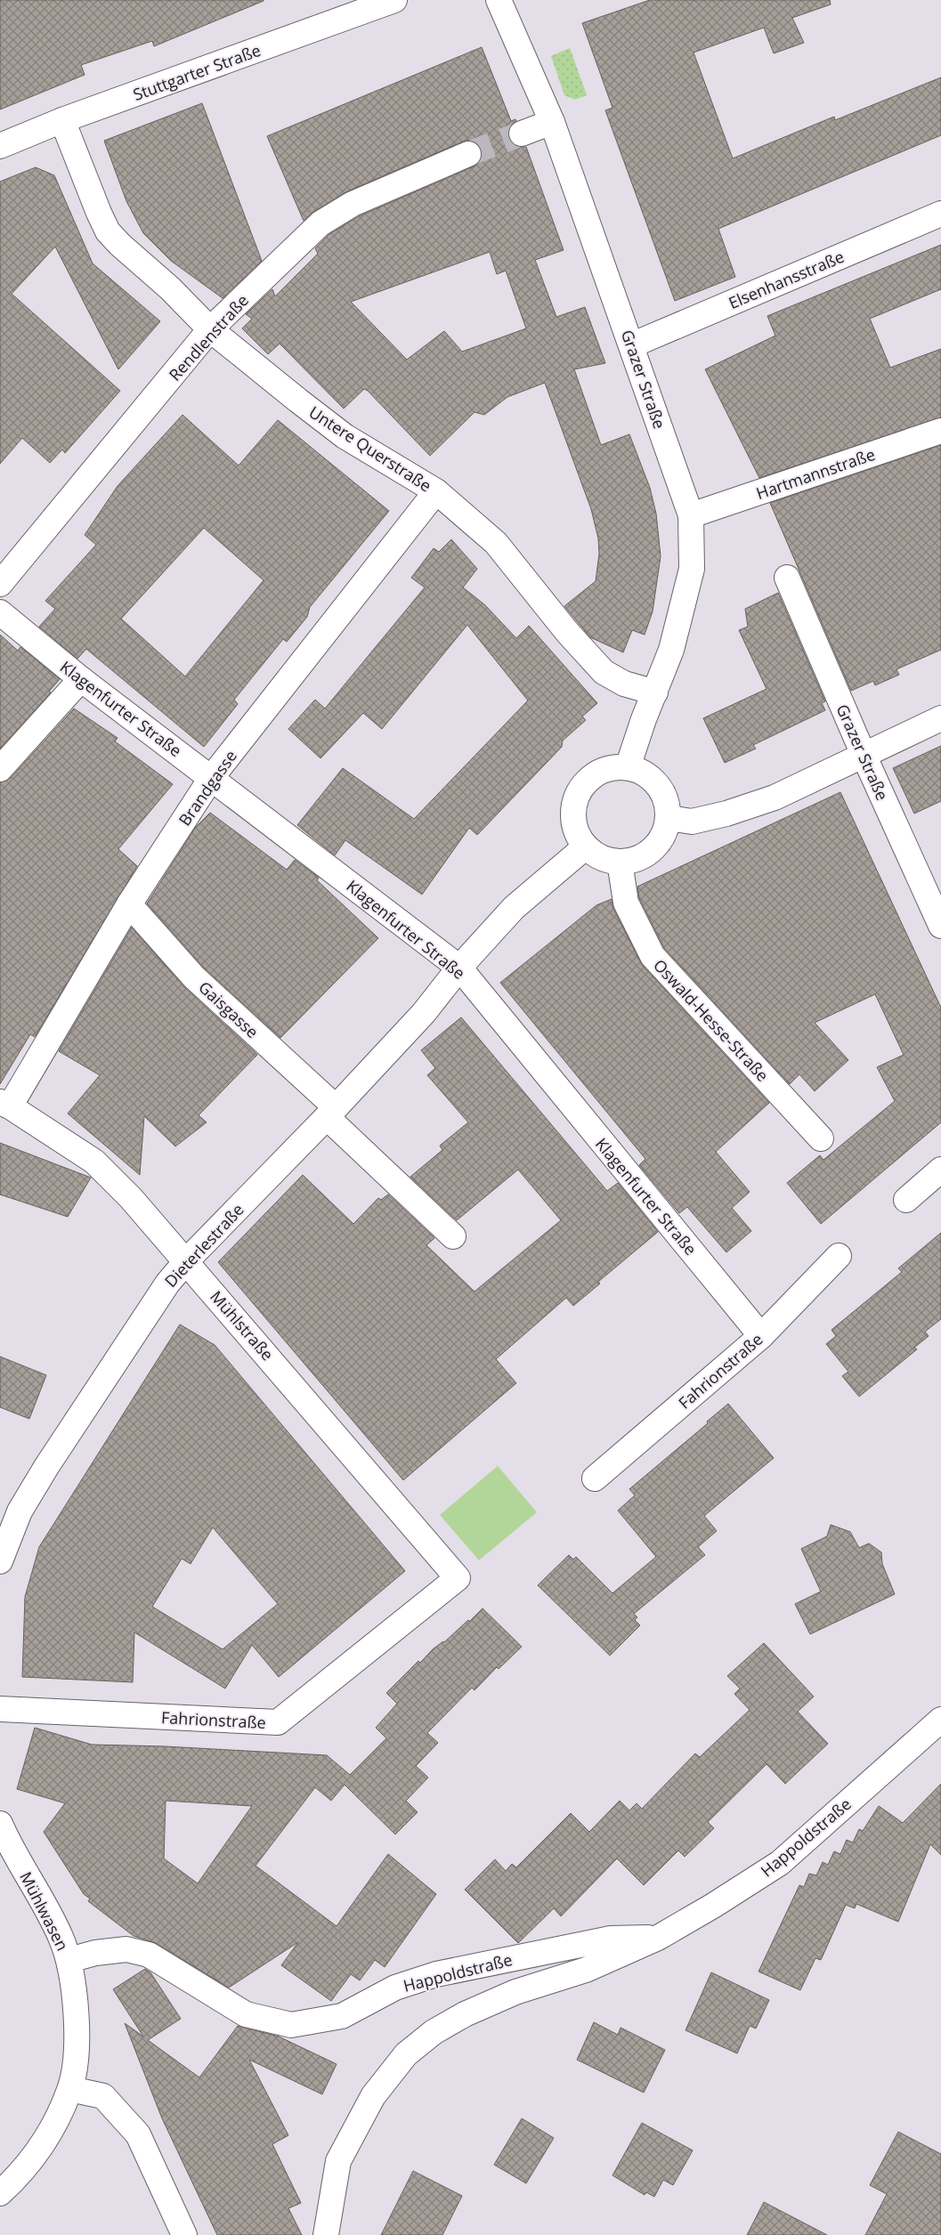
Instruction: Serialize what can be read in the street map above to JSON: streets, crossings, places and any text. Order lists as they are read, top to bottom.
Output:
{
  "streets": {
    "street": [
      "Stuttgarter Straße",
      "Elsenhansstraße",
      "Rendlenstraße",
      "Grazer Straße",
      "Untere Querstraße",
      "Hartmannstraße",
      "Klagenfurter Straße",
      "Brandgasse",
      "Gaisgasse",
      "Oswald-Hesse-Straße",
      "Dieterlestraße",
      "Mühlstraße",
      "Fahrionstraße",
      "Happoldstraße",
      "Mühlwasen"
    ]
  },
  "crossings": [
    ["Stuttgarter Straße", "Untere Querstraße"],
    ["Elsenhansstraße", "Grazer Straße"],
    ["Rendlenstraße", "Untere Querstraße"],
    ["Grazer Straße", "Untere Querstraße"],
    ["Grazer Straße", "Hartmannstraße"],
    ["Grazer Straße", "Oswald-Hesse-Straße"],
    ["Untere Querstraße", "Brandgasse"],
    ["Klagenfurter Straße", "Brandgasse"],
    ["Klagenfurter Straße", "Dieterlestraße"],
    ["Klagenfurter Straße", "Fahrionstraße"],
    ["Brandgasse", "Gaisgasse"],
    ["Brandgasse", "Mühlstraße"],
    ["Gaisgasse", "Dieterlestraße"],
    ["Dieterlestraße", "Mühlstraße"],
    ["Mühlstraße", "Fahrionstraße"],
    ["Happoldstraße", "Mühlwasen"]
  ]
}
